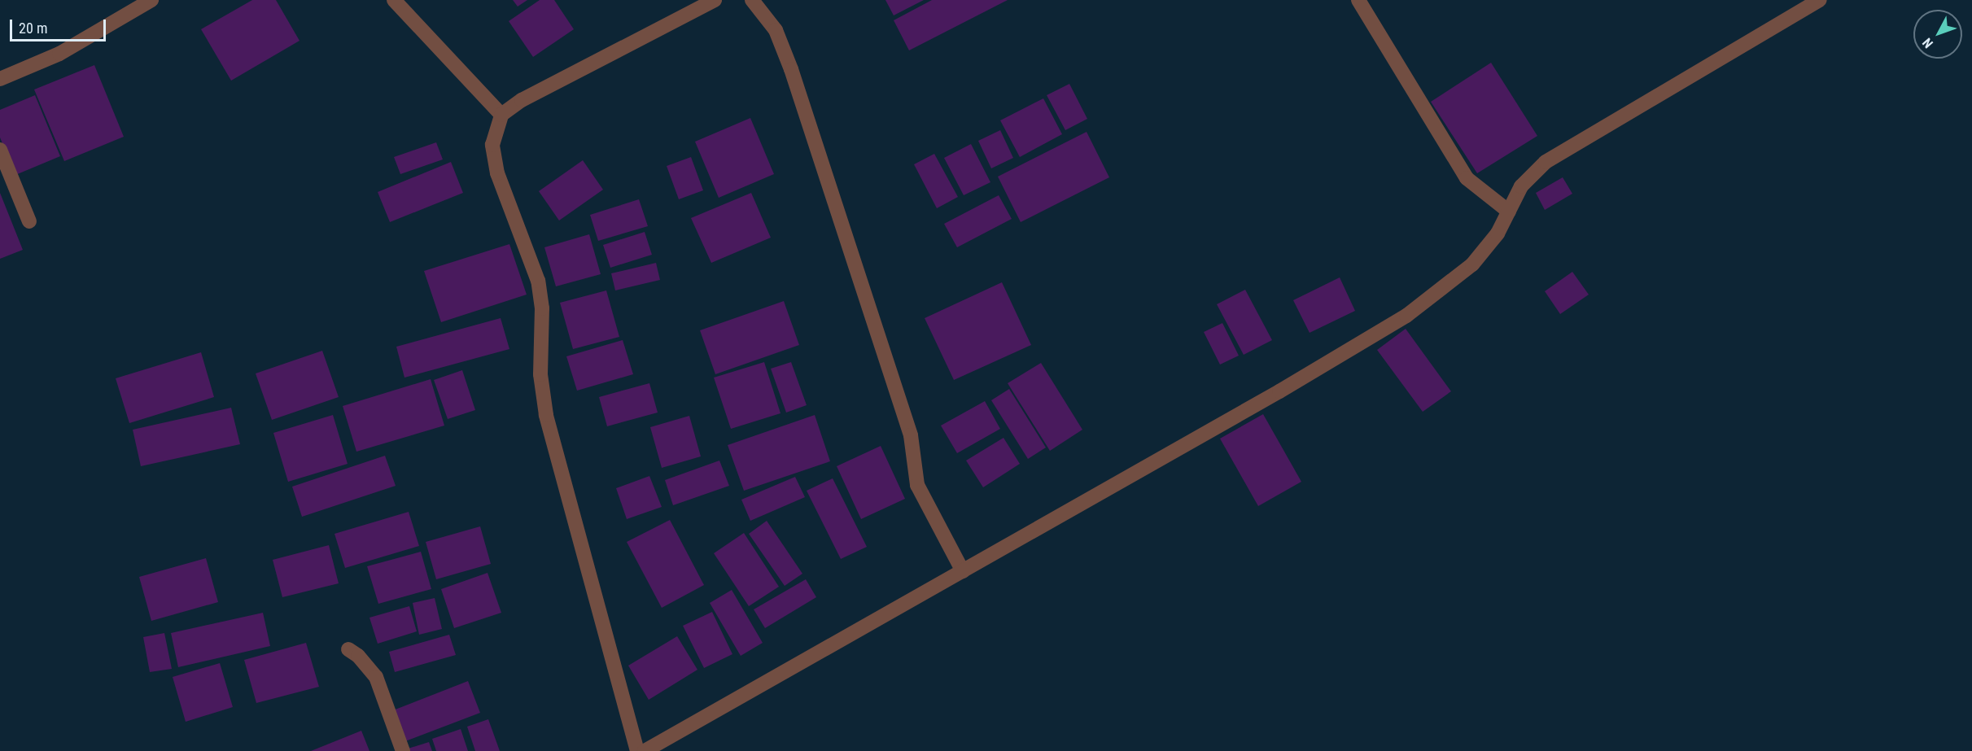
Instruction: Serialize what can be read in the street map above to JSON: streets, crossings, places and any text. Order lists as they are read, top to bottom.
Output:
{
  "scale_bar": "20 m",
  "north": "bottom left"
}
